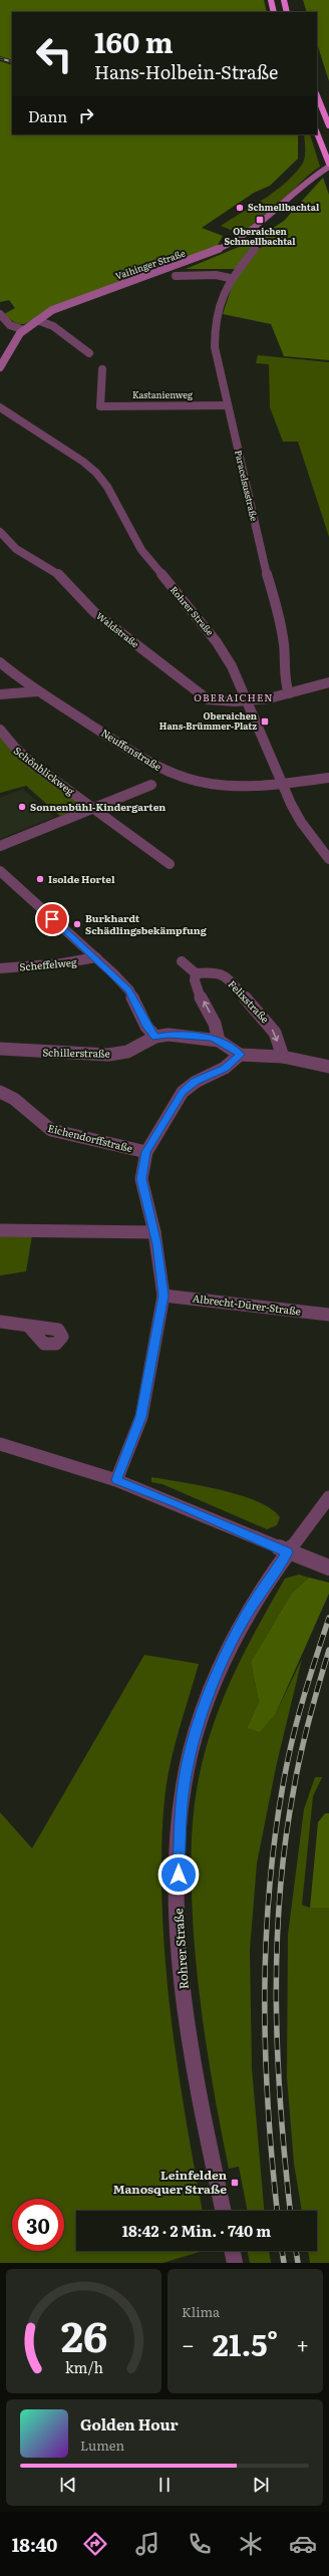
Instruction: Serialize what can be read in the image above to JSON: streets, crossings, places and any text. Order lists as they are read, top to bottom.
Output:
{
  "streets": {
    "main road": ["Vaihinger Straße"],
    "street": [
      "Kastanienweg",
      "Paracelsusstraße",
      "Rohrer Straße",
      "Waldstraße",
      "Neuffenstraße",
      "Schönblickweg",
      "Scheffelweg",
      "Felixstraße",
      "Schillerstraße",
      "Eichendorffstraße",
      "Albrecht-Dürer-Straße"
    ]
  },
  "crossings": [
    ["Vaihinger Straße", "Paracelsusstraße"],
    ["Kastanienweg", "Paracelsusstraße"],
    ["Paracelsusstraße", "Waldstraße"],
    ["Rohrer Straße", "Waldstraße"],
    ["Rohrer Straße", "Neuffenstraße"]
  ],
  "one_way": ["Felixstraße"],
  "districts": ["OBERAICHEN"],
  "places": {
    "other": [
      "Schmellbachtal",
      "Sonnenbühl-Kindergarten",
      "Isolde Hortel",
      "Burkhardt Schädlingsbekämpfung"
    ],
    "transit": ["Oberaichen Schmellbachtal", "Oberaichen Hans-Brümmer-Platz", "Leinfelden Manosquer Straße"]
  },
  "page": {
    "turn": ["160 m", "Hans-Holbein-Straße"],
    "then": "Dann",
    "limit": "30",
    "trip": "18:42 · 2 Min. · 740 m",
    "tile": "Klima",
    "heat": ["−", "21.5°", "+"],
    "song": ["Golden Hour", "Lumen"],
    "tabs": "18:40",
    "gauge": ["26", "km/h"]
  }
}
